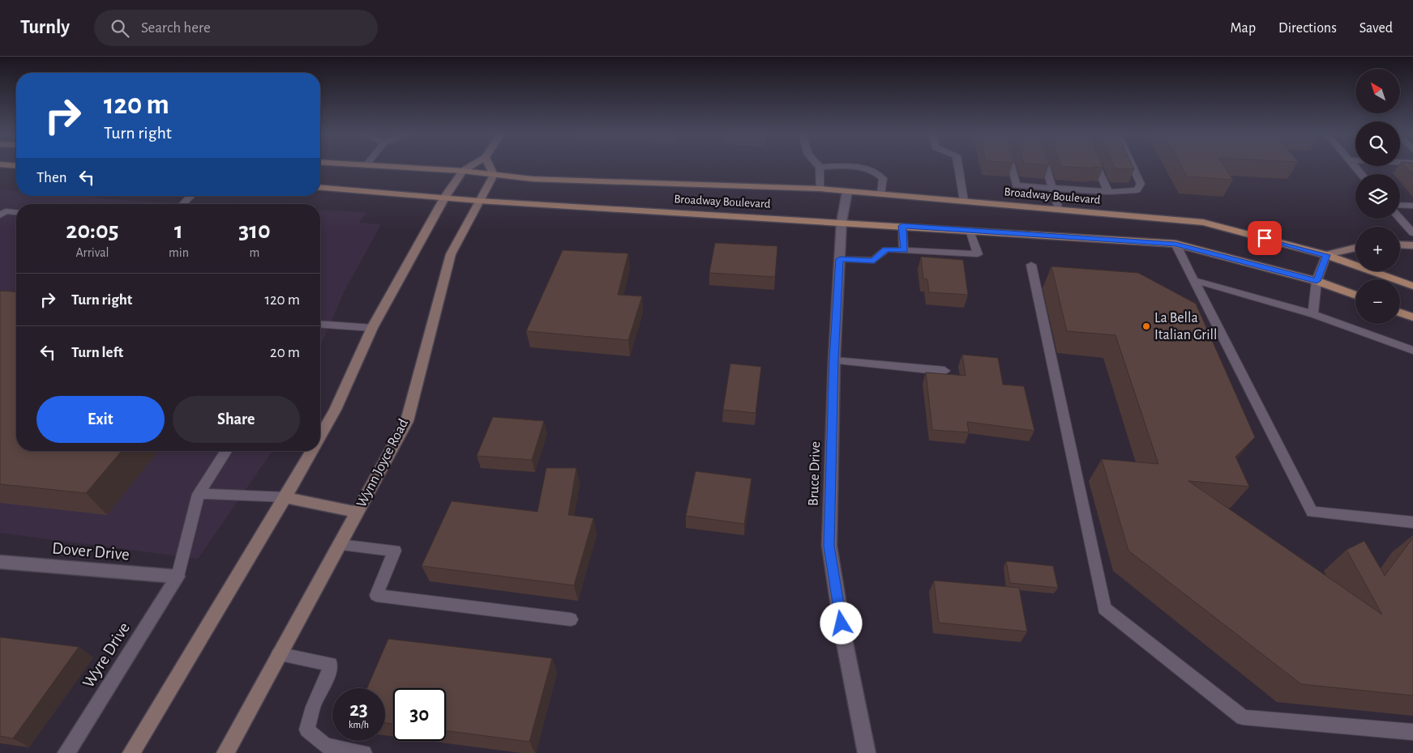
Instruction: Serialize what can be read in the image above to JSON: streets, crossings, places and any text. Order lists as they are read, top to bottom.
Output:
{
  "streets": {
    "main road": ["Broadway Boulevard", "Wynn Joyce Road"],
    "street": ["Bruce Drive", "Dover Drive", "Wyre Drive"]
  },
  "crossings": [
    ["Broadway Boulevard", "Wynn Joyce Road"],
    ["Broadway Boulevard", "Bruce Drive"],
    ["Dover Drive", "Wyre Drive"]
  ],
  "places": ["La Bella Italian Grill"],
  "north": "top left",
  "page": {
    "header": "Turnly",
    "search": "Search here",
    "nav": ["Map", "Directions", "Saved"],
    "map_buttons": ["+", "−"],
    "turn": ["120 m", "Turn right"],
    "then": "Then",
    "eta": [
      "20:05",
      "Arrival",
      "1",
      "min",
      "310",
      "m"
    ],
    "list": [
      {
        "name": "Turn right",
        "value": "120 m"
      },
      {
        "name": "Turn left",
        "value": "20 m"
      }
    ],
    "buttons": ["Exit", "Share"],
    "speed": "23 km/h",
    "limit": "30"
  }
}
